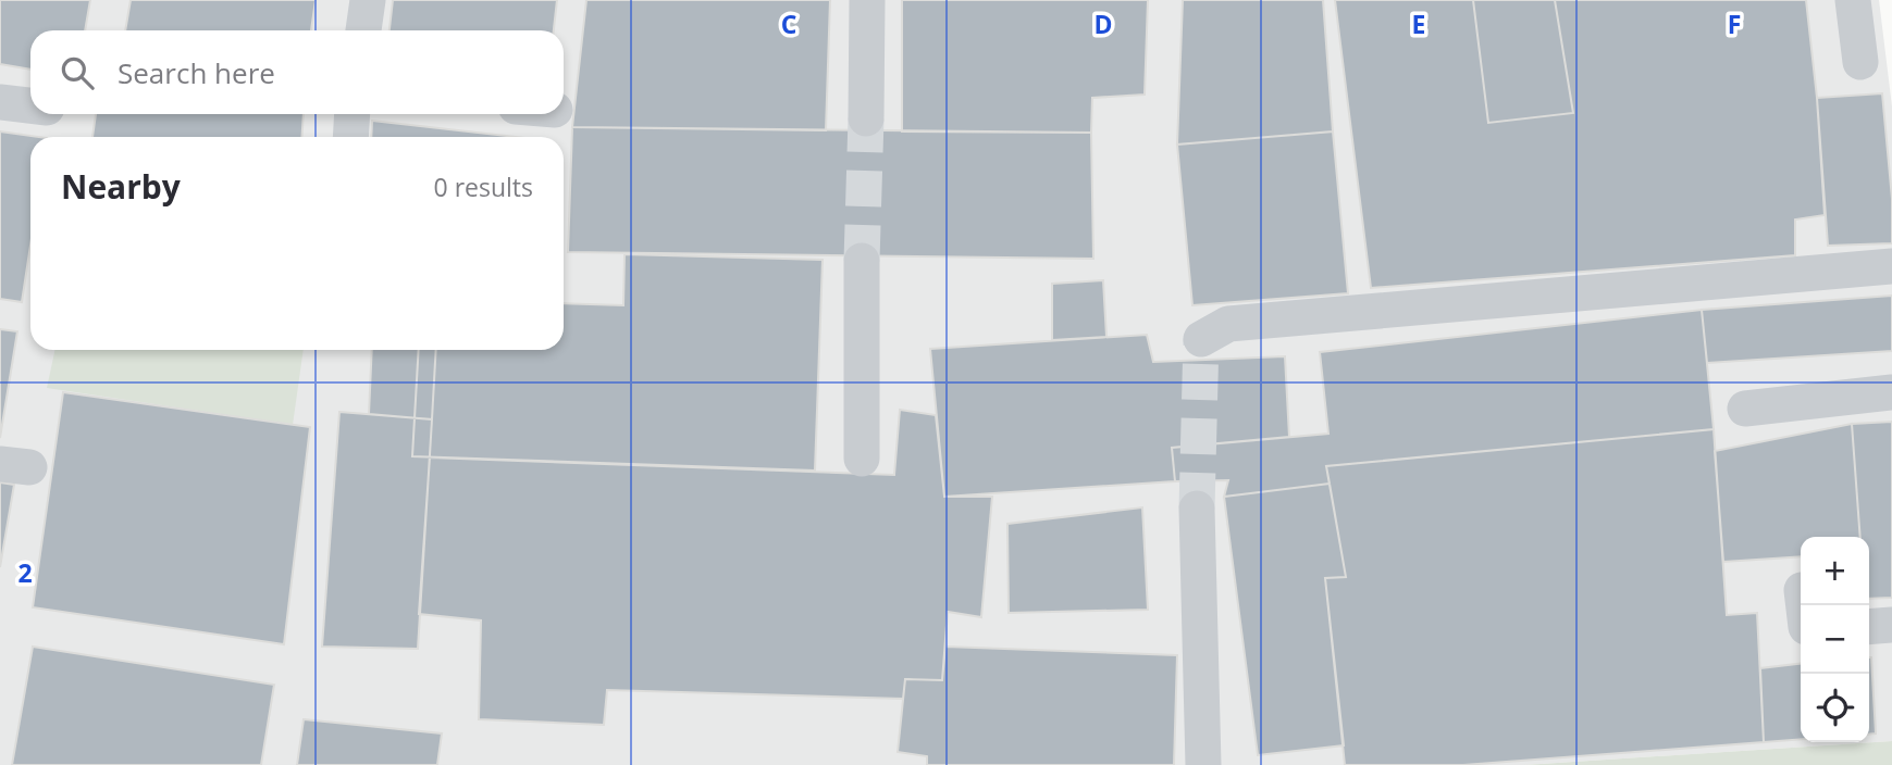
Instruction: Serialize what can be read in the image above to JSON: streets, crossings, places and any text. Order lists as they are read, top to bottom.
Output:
{
  "page": {
    "search": "Search here",
    "heading": ["Nearby", "0 results"],
    "map_buttons": ["+", "−"]
  },
  "grid": {
    "columns": [
      "C",
      "D",
      "E",
      "F"
    ],
    "rows": ["2"]
  }
}
